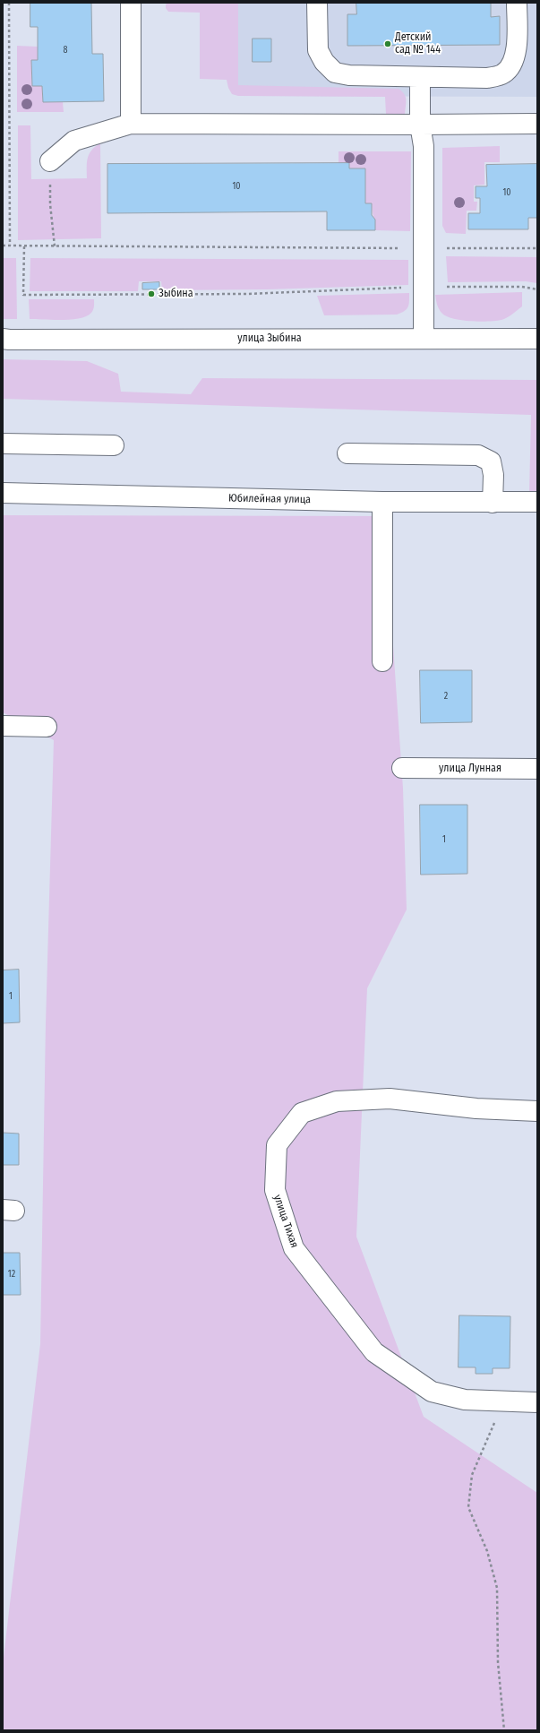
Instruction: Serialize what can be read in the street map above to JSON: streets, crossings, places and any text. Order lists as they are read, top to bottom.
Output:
{
  "streets": {
    "street": [
      "улица Зыбина",
      "Юбилейная улица",
      "улица Лунная",
      "улица Тихая"
    ]
  },
  "places": ["Детский сад № 144", "Зыбина"],
  "house_numbers": [
    "8",
    "10",
    "10",
    "2",
    "1",
    "1",
    "12"
  ]
}
